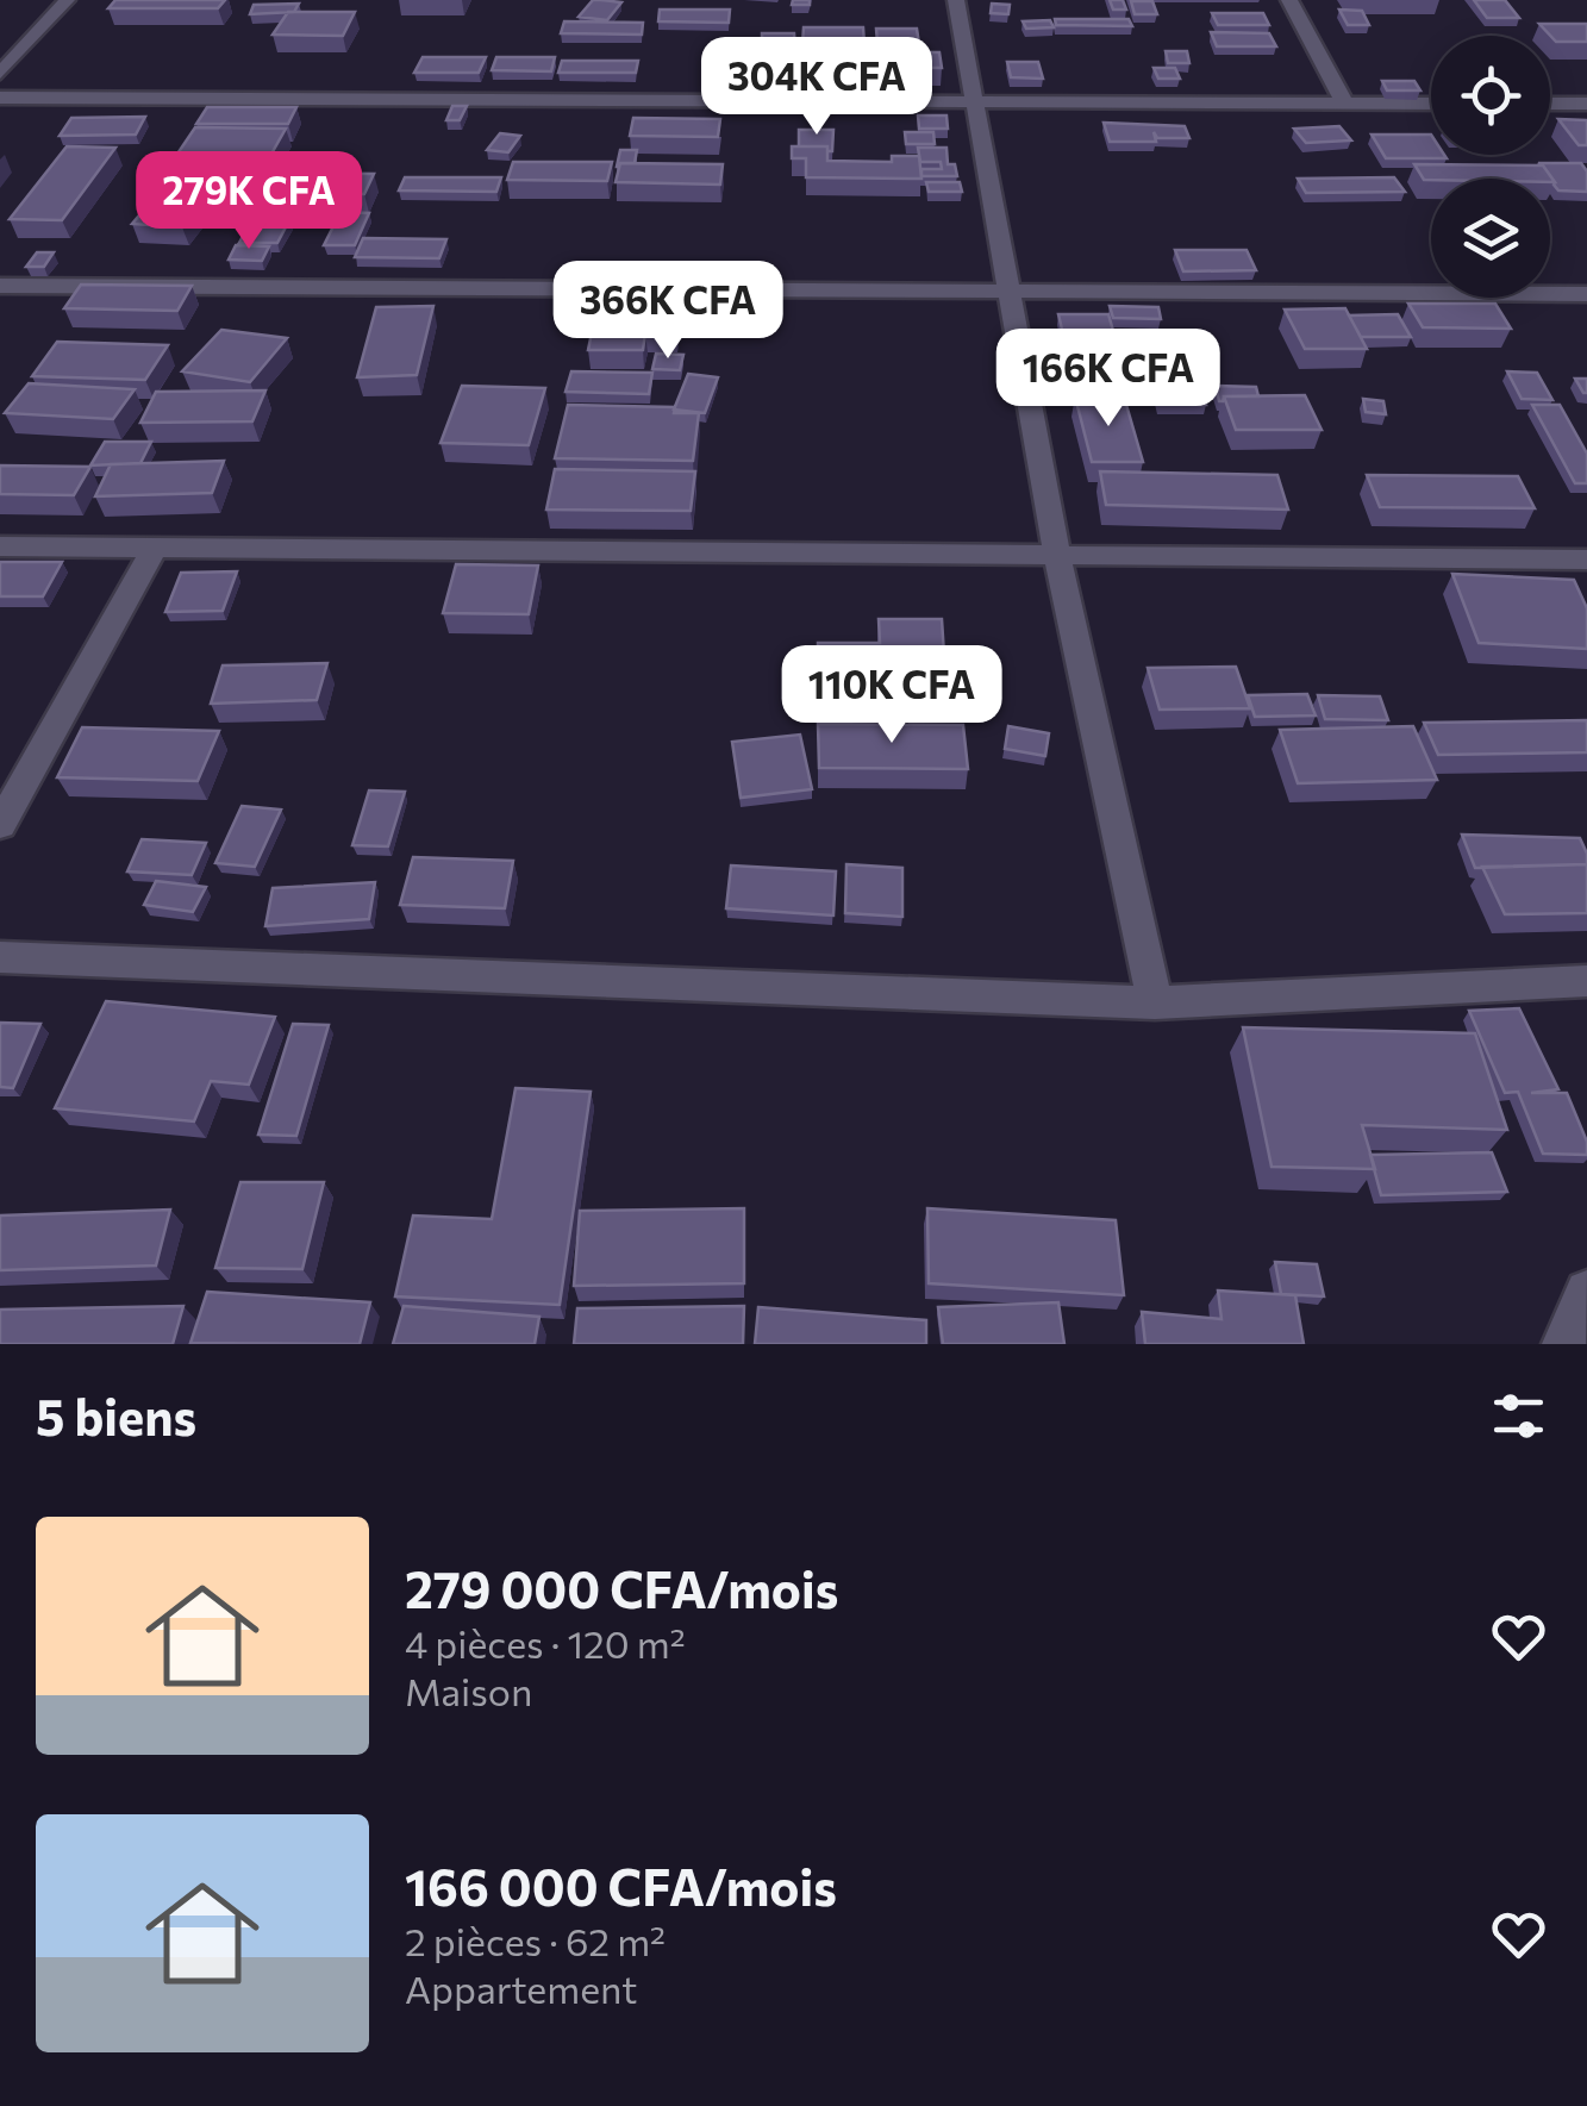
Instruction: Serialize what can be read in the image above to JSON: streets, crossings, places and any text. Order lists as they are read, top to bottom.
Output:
{
  "page": {
    "price": [
      "304K CFA",
      "279K CFA",
      "366K CFA",
      "166K CFA",
      "110K CFA"
    ],
    "heading": "5 biens",
    "list": [
      {
        "name": "279 000 CFA/mois",
        "note": "4 pièces · 120 m² · Maison"
      },
      {
        "name": "166 000 CFA/mois",
        "note": "2 pièces · 62 m² · Appartement"
      }
    ]
  }
}
